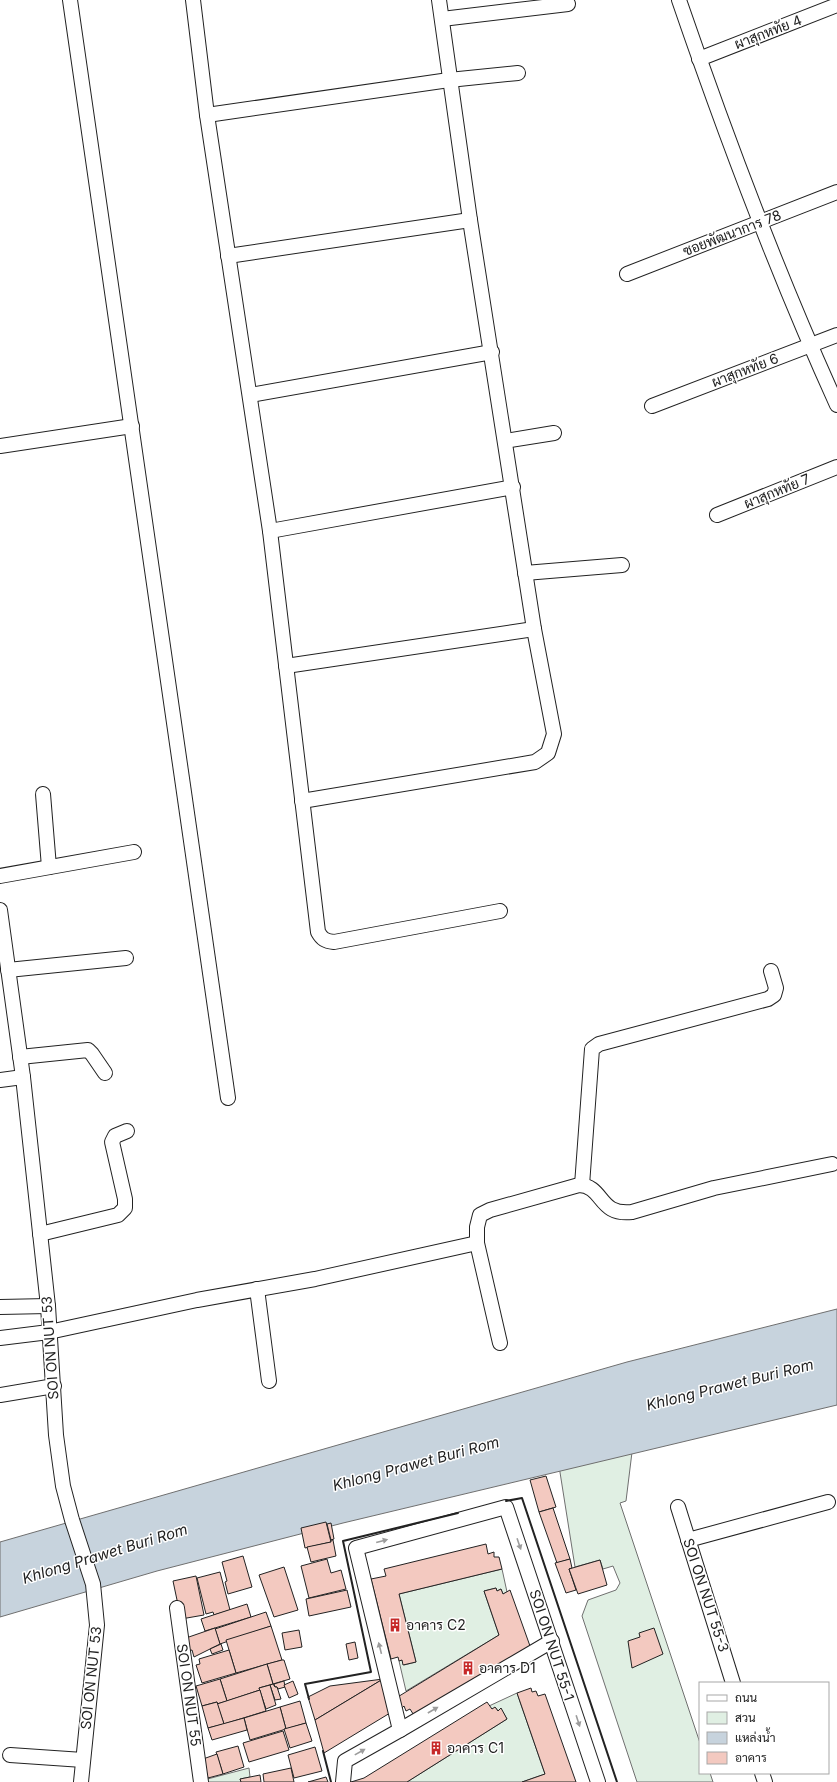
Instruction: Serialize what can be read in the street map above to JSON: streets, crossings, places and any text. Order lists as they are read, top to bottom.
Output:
{
  "streets": {
    "street": [
      "ผาสุกหทัย 4",
      "ซอยพัฒนาการ 78",
      "ผาสุกหทัย 6",
      "ผาสุกหทัย 7",
      "SOI ON NUT 53",
      "SOI ON NUT 55-3",
      "SOI ON NUT 55-1",
      "SOI ON NUT 55"
    ]
  },
  "water": ["Khlong Prawet Buri Rom"],
  "places": {
    "building": ["อาคาร C2", "อาคาร D1", "อาคาร C1"]
  },
  "legend": [
    "ถนน",
    "สวน",
    "แหล่งน้ำ",
    "อาคาร"
  ]
}
